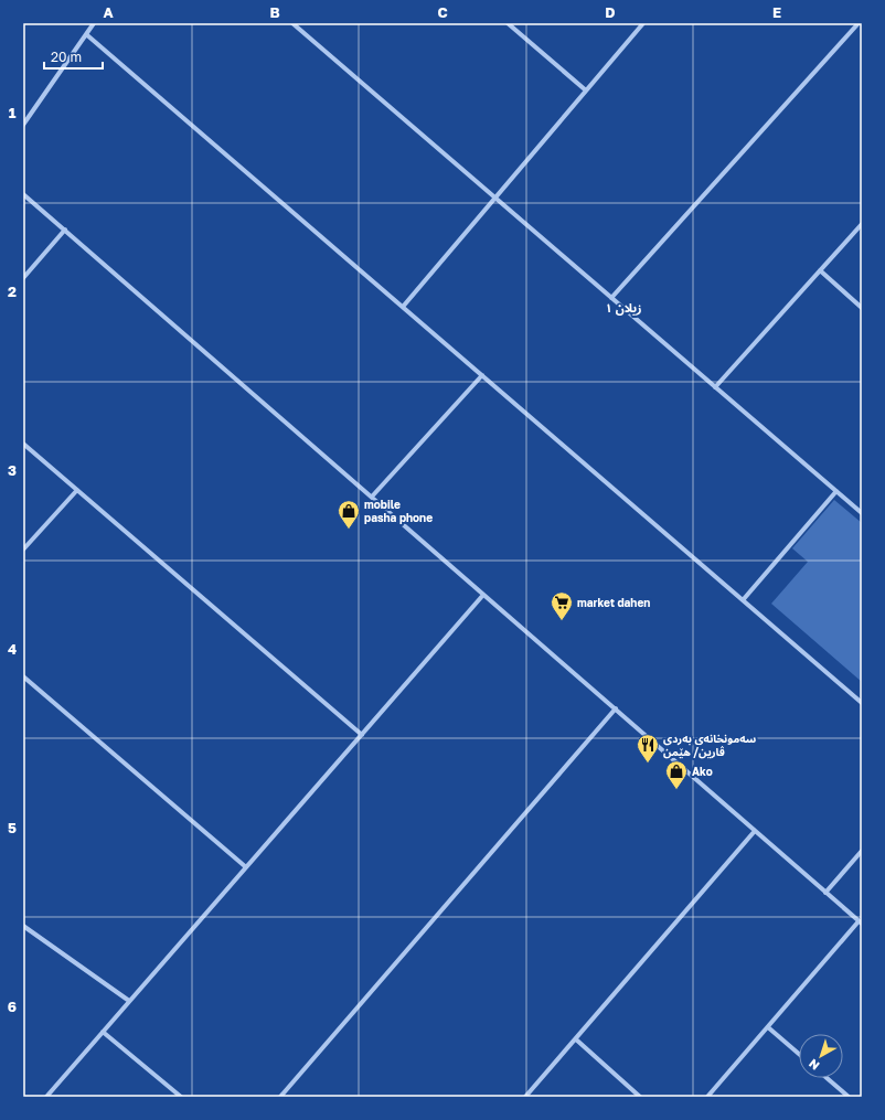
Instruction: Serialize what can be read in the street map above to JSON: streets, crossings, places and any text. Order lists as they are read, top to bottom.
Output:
{
  "districts": ["زیلان ١"],
  "places": {
    "shop": ["mobile pasha phone", "Ako"],
    "supermarket": ["market dahen"],
    "restaurant": ["سەمونخانەی بەردی ڤارین/ هێمن"]
  },
  "scale_bar": "20 m",
  "north": "bottom left",
  "grid": {
    "columns": [
      "A",
      "B",
      "C",
      "D",
      "E"
    ],
    "rows": [
      "1",
      "2",
      "3",
      "4",
      "5",
      "6"
    ]
  }
}
